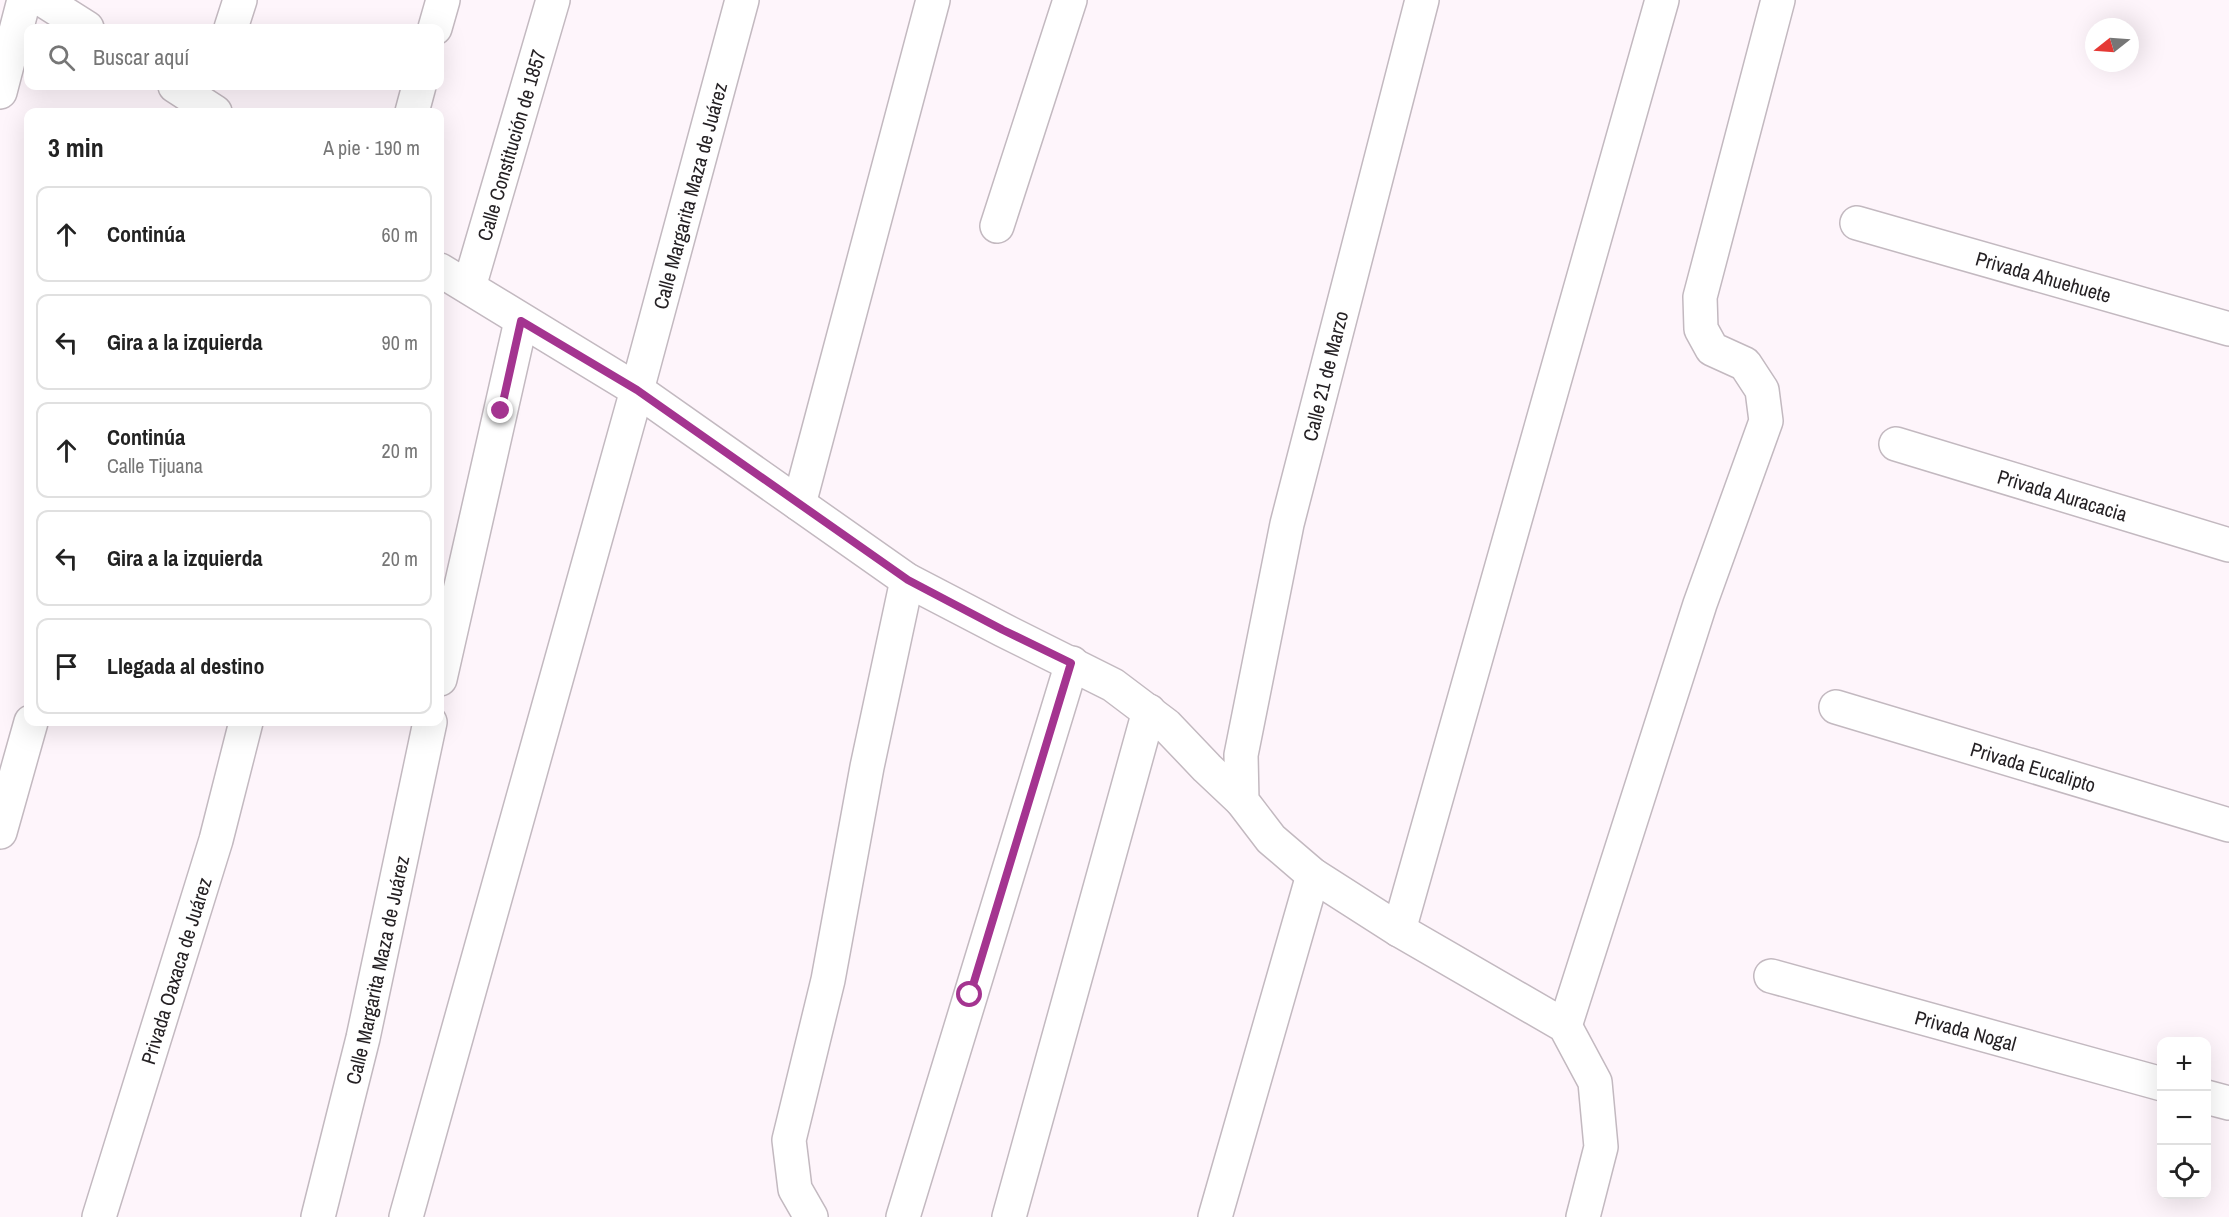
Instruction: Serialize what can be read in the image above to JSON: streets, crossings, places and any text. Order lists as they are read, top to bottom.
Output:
{
  "streets": {
    "street": [
      "Calle Constitución de 1857",
      "Calle Margarita Maza de Juárez",
      "Privada Ahuehuete",
      "Calle 21 de Marzo",
      "Privada Auracacia",
      "Privada Eucalipto",
      "Privada Oaxaca de Juárez",
      "Privada Nogal"
    ]
  },
  "north": "left",
  "page": {
    "search": "Buscar aquí",
    "heading": ["3 min", "A pie · 190 m"],
    "list": [
      ["Continúa", "60 m"],
      ["Gira a la izquierda", "90 m"],
      ["Continúa", "Calle Tijuana", "20 m"],
      ["Gira a la izquierda", "20 m"],
      "Llegada al destino"
    ],
    "map_buttons": ["+", "−"]
  }
}
